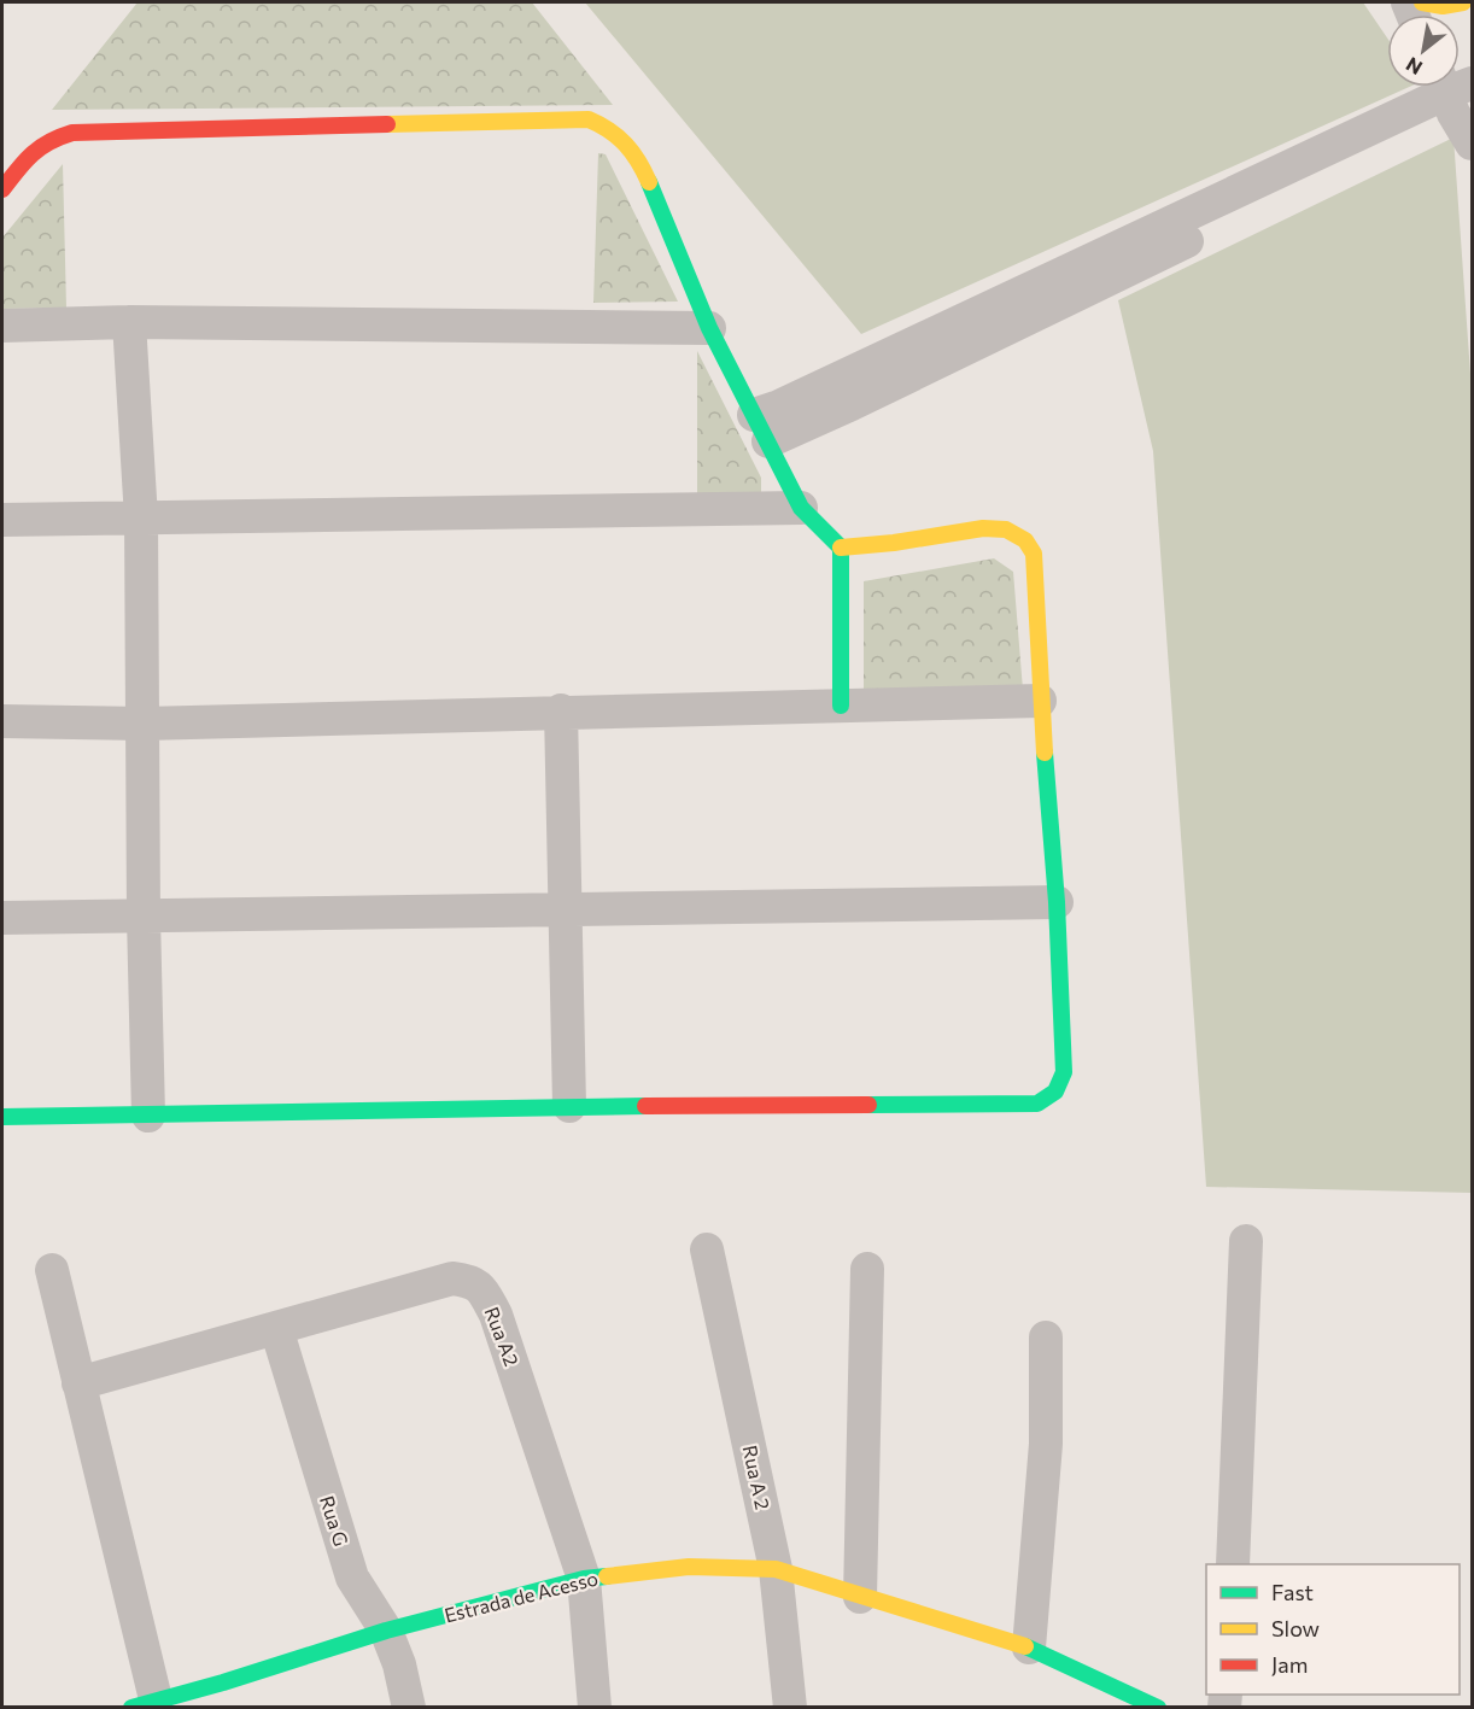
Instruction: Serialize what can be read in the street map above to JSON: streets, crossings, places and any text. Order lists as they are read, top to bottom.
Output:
{
  "streets": {
    "street": [
      "Rua A2",
      "Rua A 2",
      "Rua G",
      "Estrada de Acesso"
    ]
  },
  "crossings": [
    ["Rua A2", "Rua G"],
    ["Rua A2", "Estrada de Acesso"],
    ["Rua A 2", "Estrada de Acesso"],
    ["Rua G", "Estrada de Acesso"]
  ],
  "legend": ["Fast", "Slow", "Jam"],
  "north": "bottom left"
}
